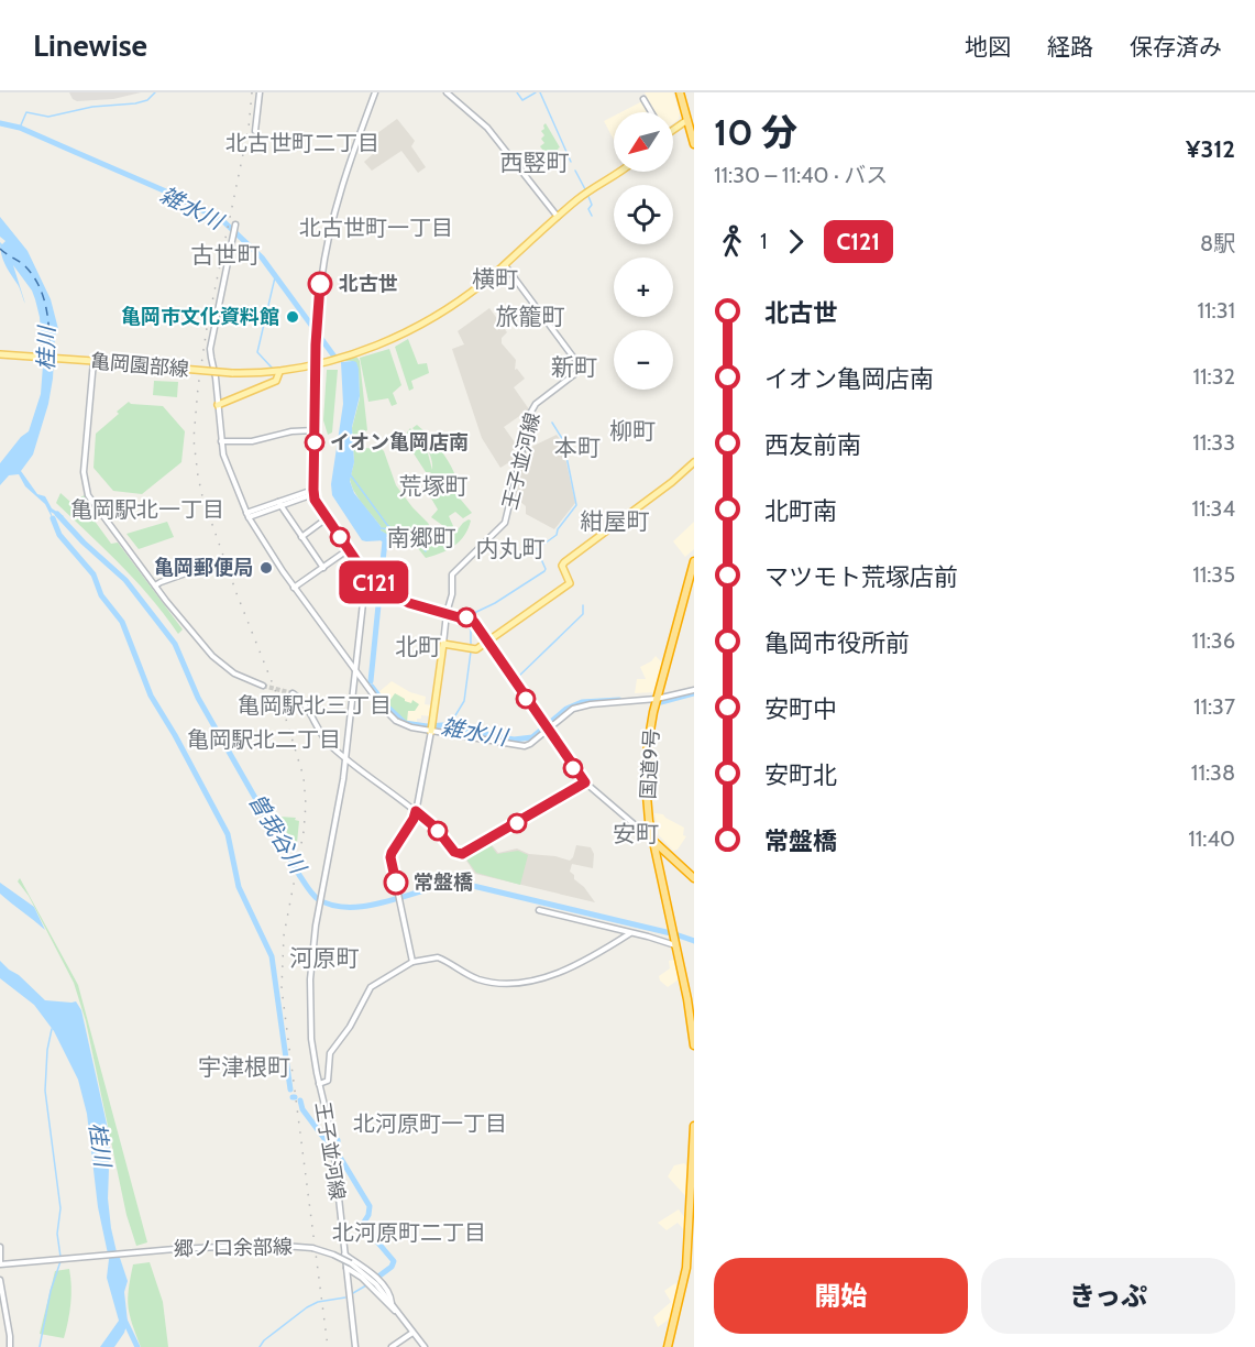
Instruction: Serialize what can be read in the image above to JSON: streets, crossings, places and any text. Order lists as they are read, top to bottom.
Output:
{
  "streets": {
    "highway": ["国道9号"],
    "main road": ["亀岡園部線"],
    "street": ["王子並河線", "郷ノ口余部線"]
  },
  "crossings": [
    ["亀岡園部線", "王子並河線"],
    ["王子並河線", "郷ノ口余部線"]
  ],
  "districts": [
    "北古世町二丁目",
    "西竪町",
    "北古世町一丁目",
    "古世町",
    "横町",
    "旅籠町",
    "新町",
    "柳町",
    "本町",
    "荒塚町",
    "亀岡駅北一丁目",
    "紺屋町",
    "南郷町",
    "内丸町",
    "北町",
    "亀岡駅北三丁目",
    "亀岡駅北二丁目",
    "安町",
    "河原町",
    "宇津根町",
    "北河原町一丁目",
    "北河原町二丁目"
  ],
  "water": ["雑水川", "桂川", "曽我谷川"],
  "places": [
    "北古世",
    "亀岡市文化資料館",
    "イオン亀岡店南",
    "亀岡郵便局",
    "常盤橋"
  ],
  "lines": ["bus line C121"],
  "north": "bottom left",
  "page": {
    "header": "Linewise",
    "nav": ["地図", "経路", "保存済み"],
    "on_map": "C121",
    "heading": ["10 分", "11:30 – 11:40 · バス", "¥312"],
    "map_buttons": ["+", "−"],
    "legs": ["1", "C121", "8駅"],
    "list": [
      {
        "name": "北古世",
        "value": "11:31"
      },
      {
        "name": "イオン亀岡店南",
        "value": "11:32"
      },
      {
        "name": "西友前南",
        "value": "11:33"
      },
      {
        "name": "北町南",
        "value": "11:34"
      },
      {
        "name": "マツモト荒塚店前",
        "value": "11:35"
      },
      {
        "name": "亀岡市役所前",
        "value": "11:36"
      },
      {
        "name": "安町中",
        "value": "11:37"
      },
      {
        "name": "安町北",
        "value": "11:38"
      },
      {
        "name": "常盤橋",
        "value": "11:40"
      }
    ],
    "buttons": ["開始", "きっぷ"]
  }
}
